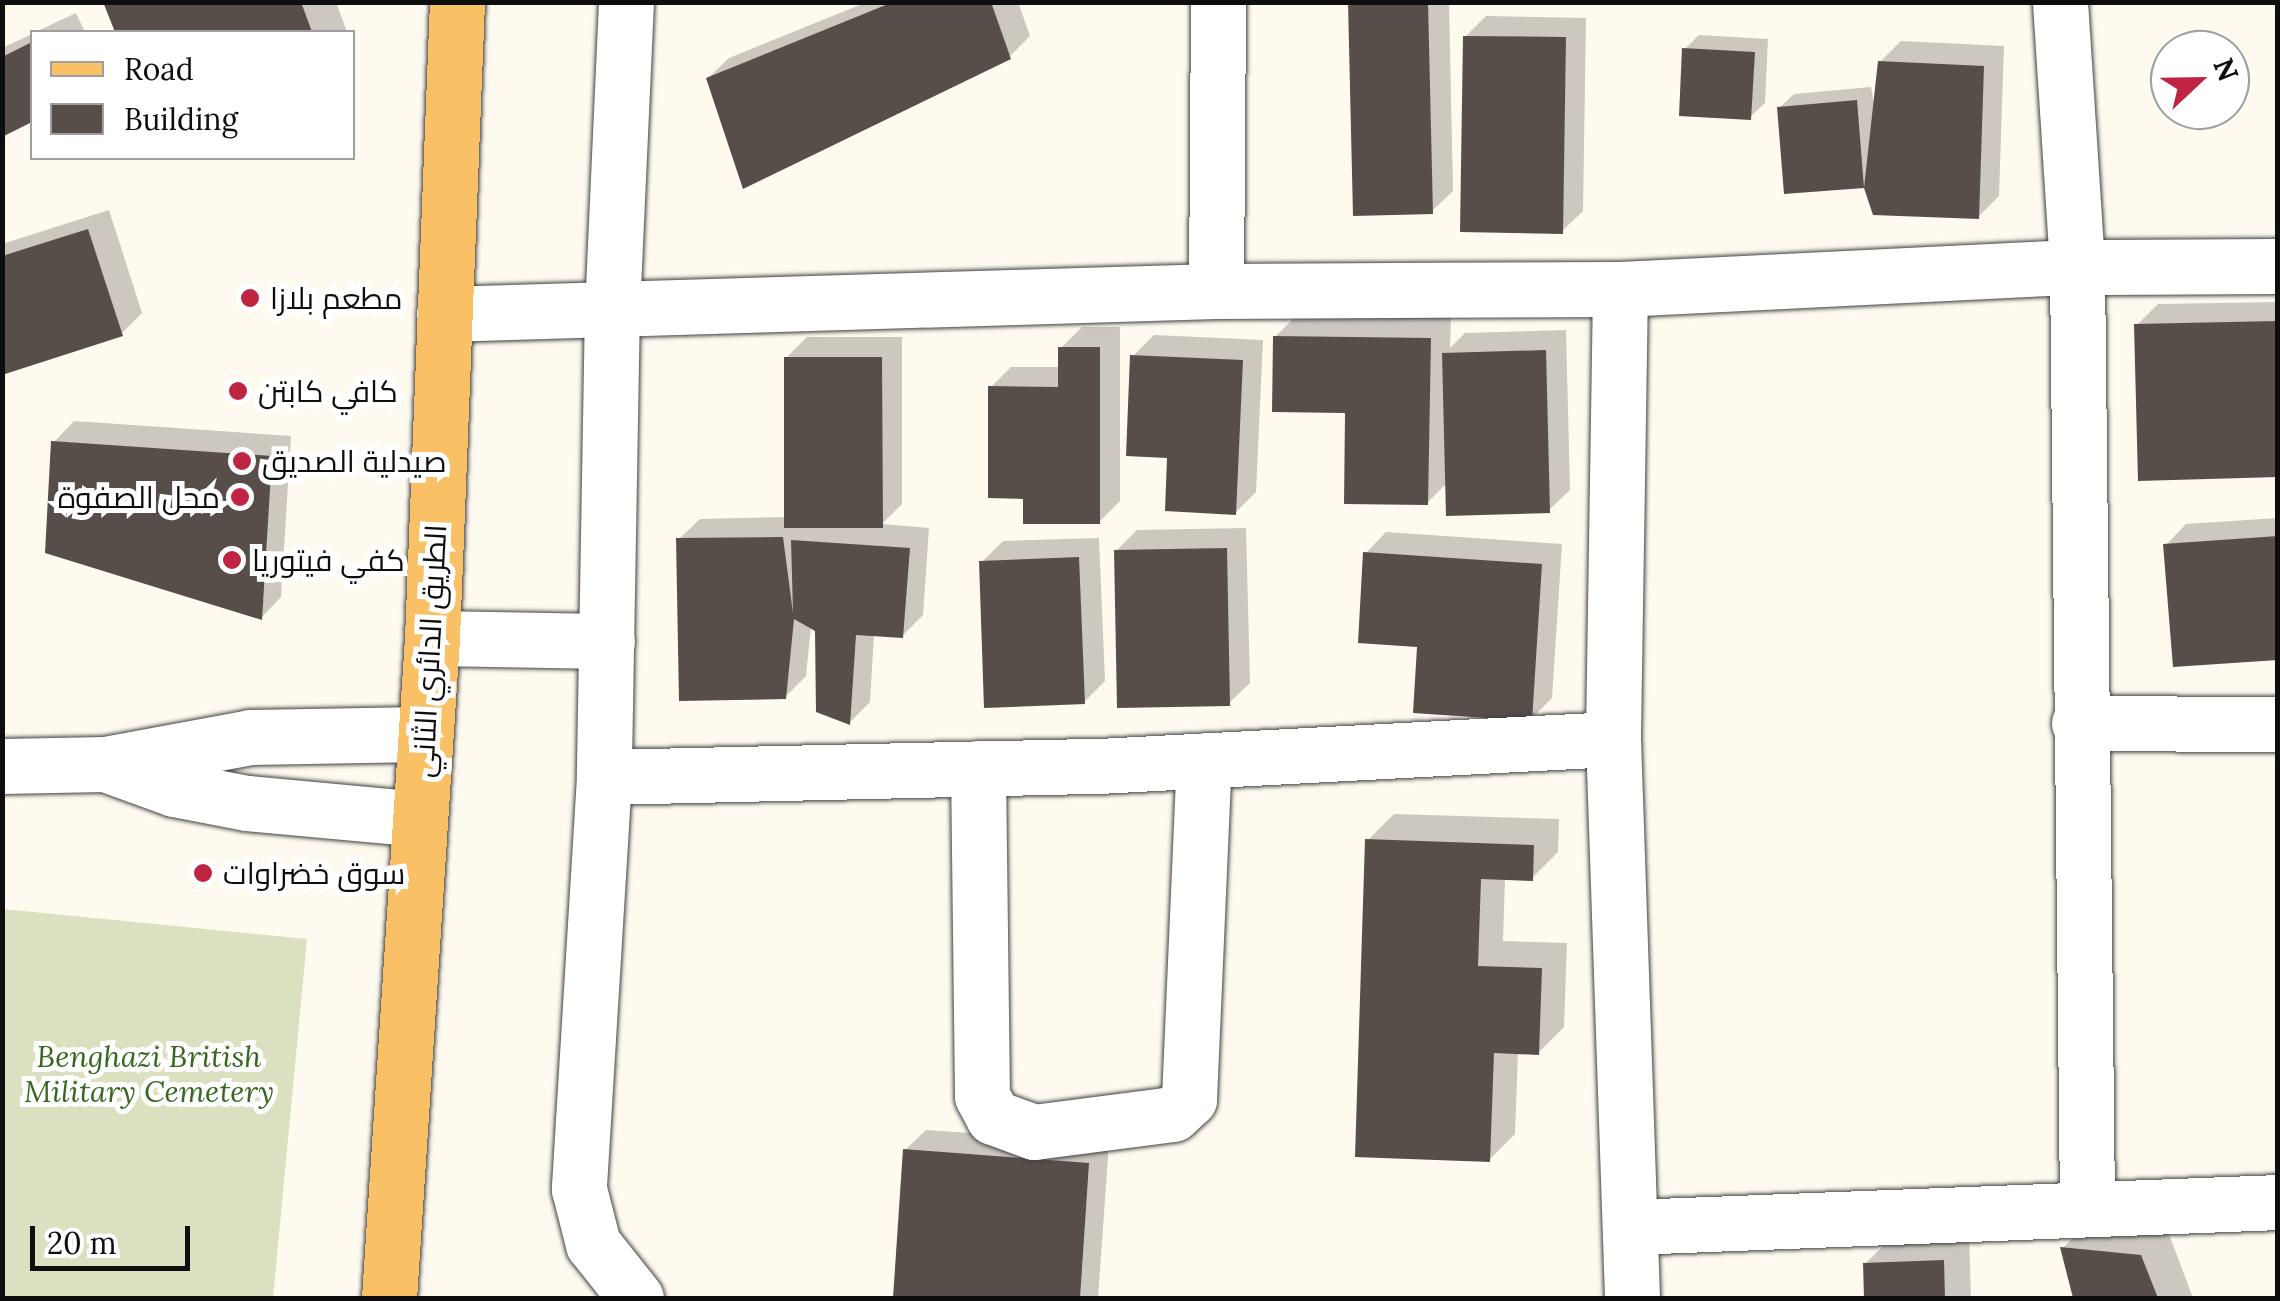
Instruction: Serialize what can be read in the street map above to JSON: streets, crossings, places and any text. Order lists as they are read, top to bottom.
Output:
{
  "streets": {
    "main road": ["الطريق الدائري الثاني"]
  },
  "parks": ["Benghazi British Military Cemetery"],
  "places": [
    "مطعم بلازا",
    "كافي كابتن",
    "صيدلية الصديق",
    "محل الصفوة",
    "كفي فيتوريا",
    "سوق خضراوات"
  ],
  "legend": ["Road", "Building"],
  "scale_bar": "20 m",
  "north": "right"
}
